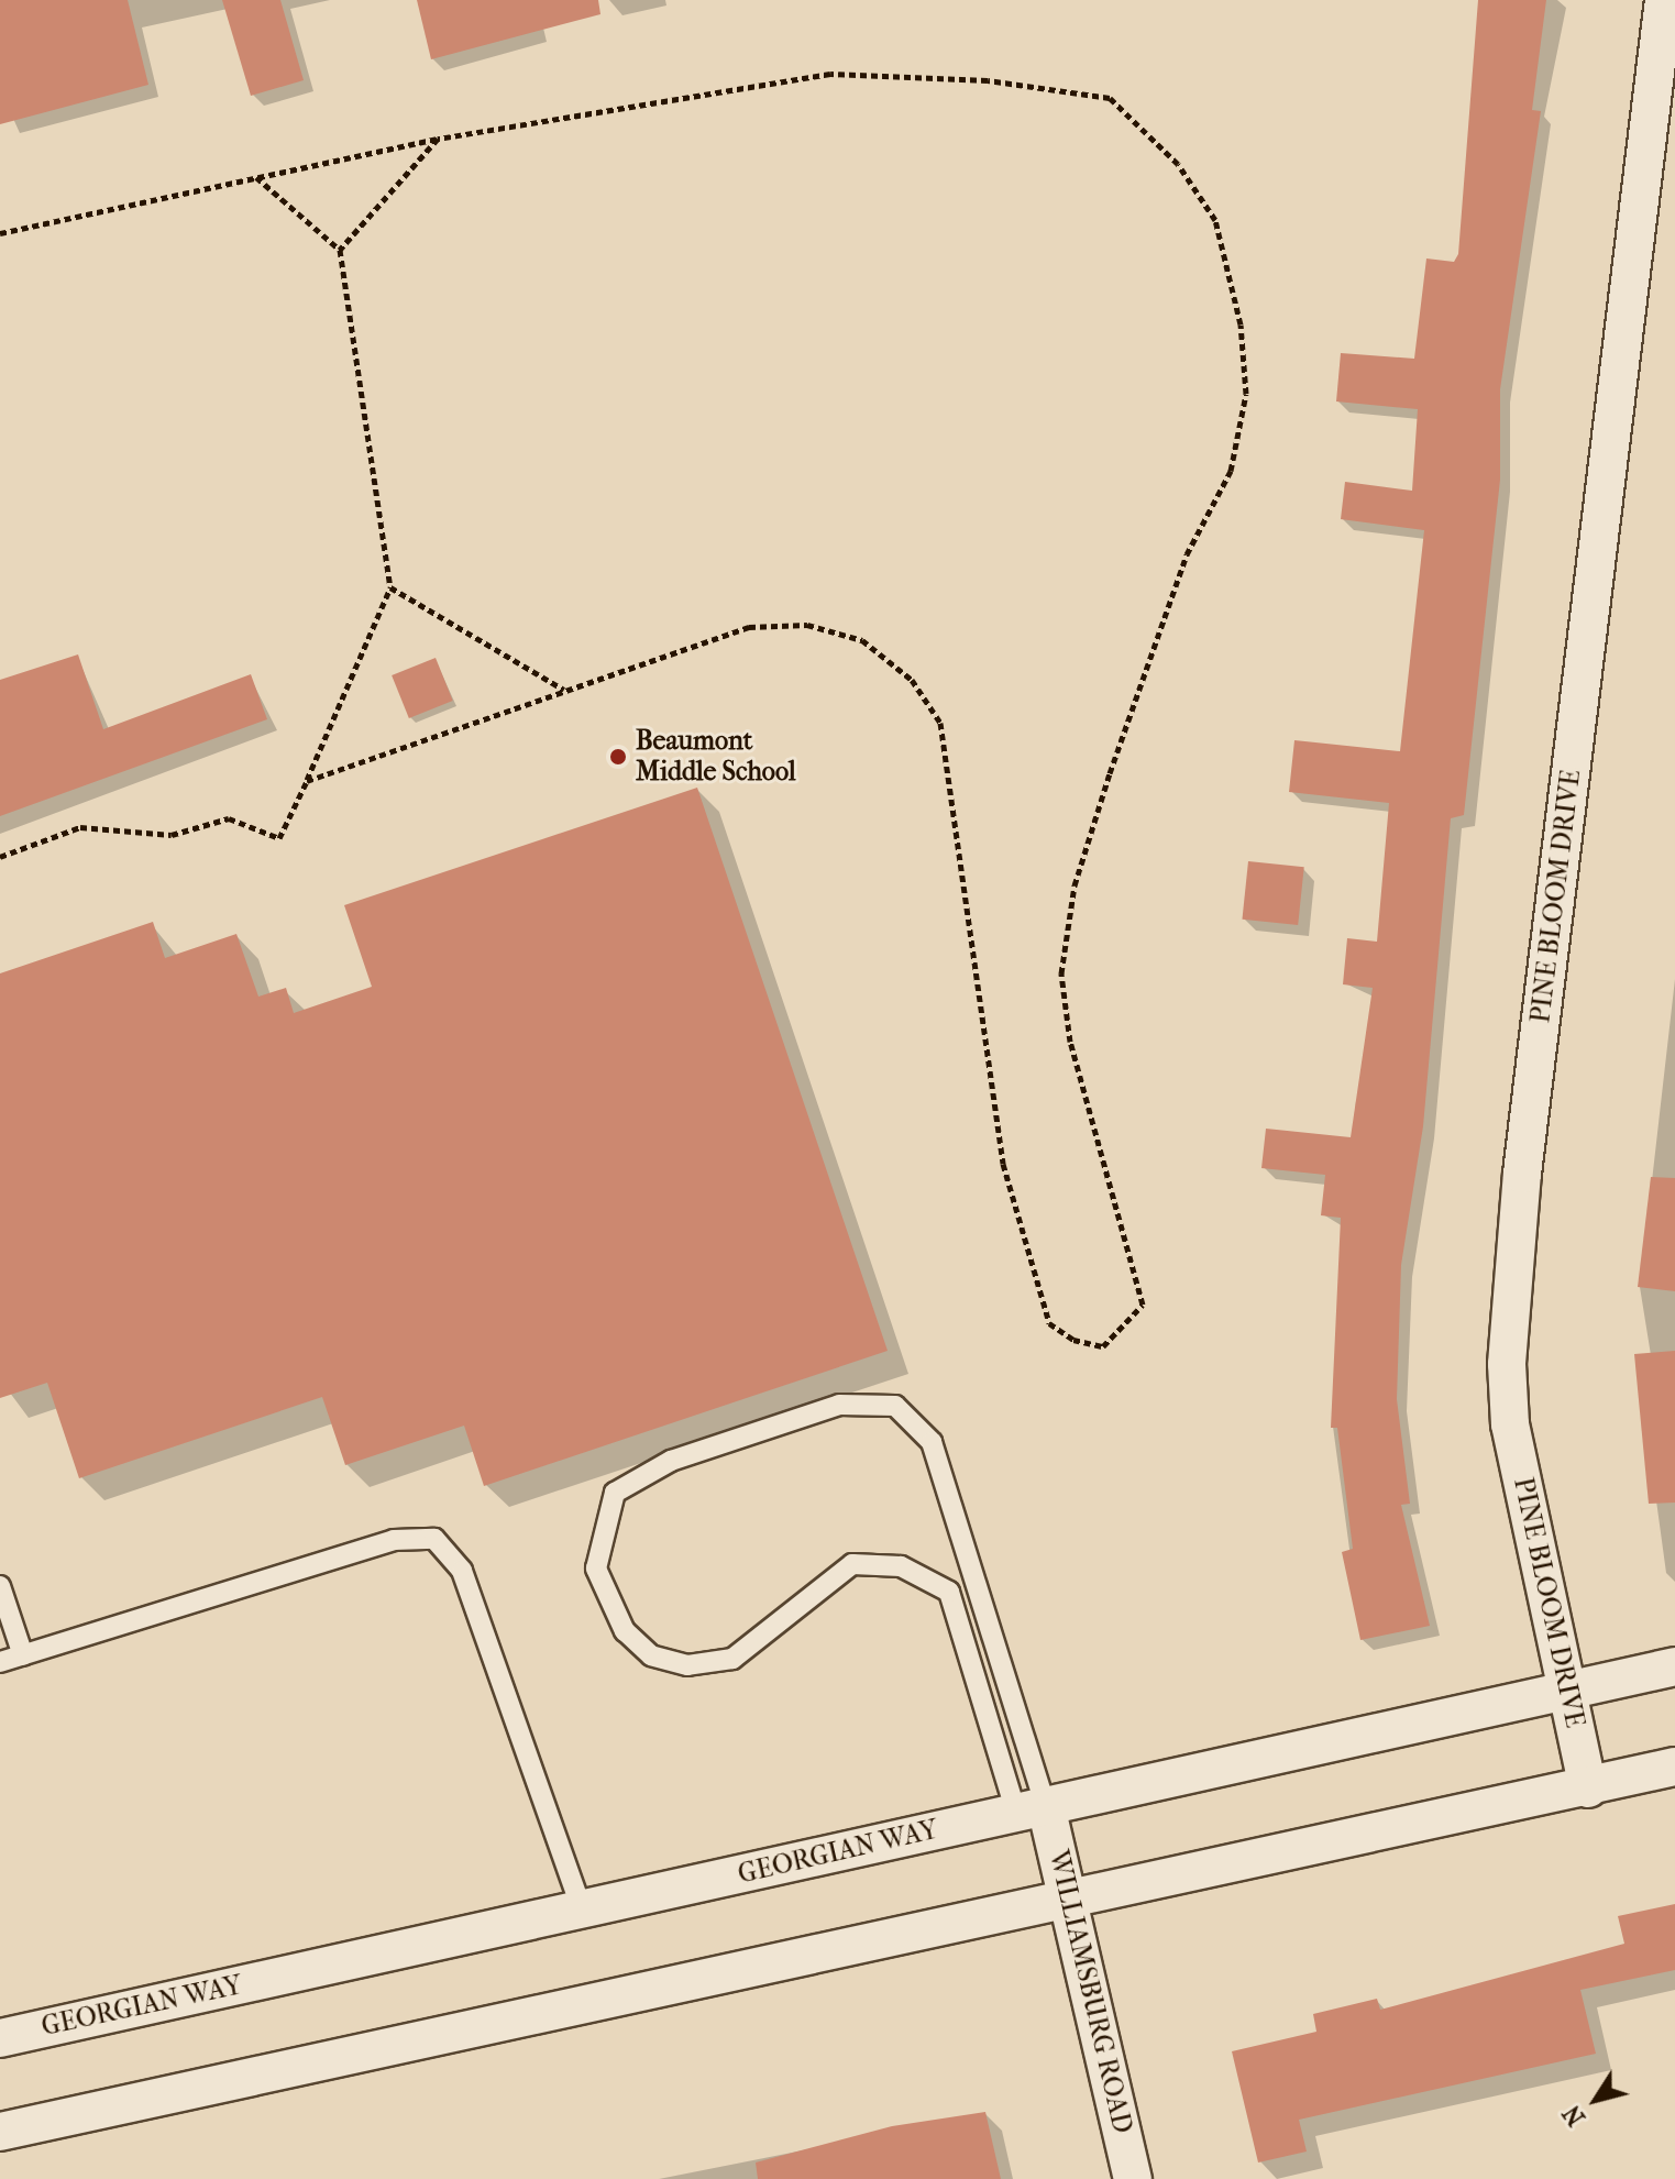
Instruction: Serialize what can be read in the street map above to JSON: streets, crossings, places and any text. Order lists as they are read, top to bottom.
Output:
{
  "streets": {
    "street": ["PINE BLOOM DRIVE", "GEORGIAN WAY", "WILLIAMSBURG ROAD"]
  },
  "crossings": [
    ["PINE BLOOM DRIVE", "GEORGIAN WAY"],
    ["GEORGIAN WAY", "WILLIAMSBURG ROAD"]
  ],
  "places": ["Beaumont Middle School"],
  "north": "bottom left"
}
